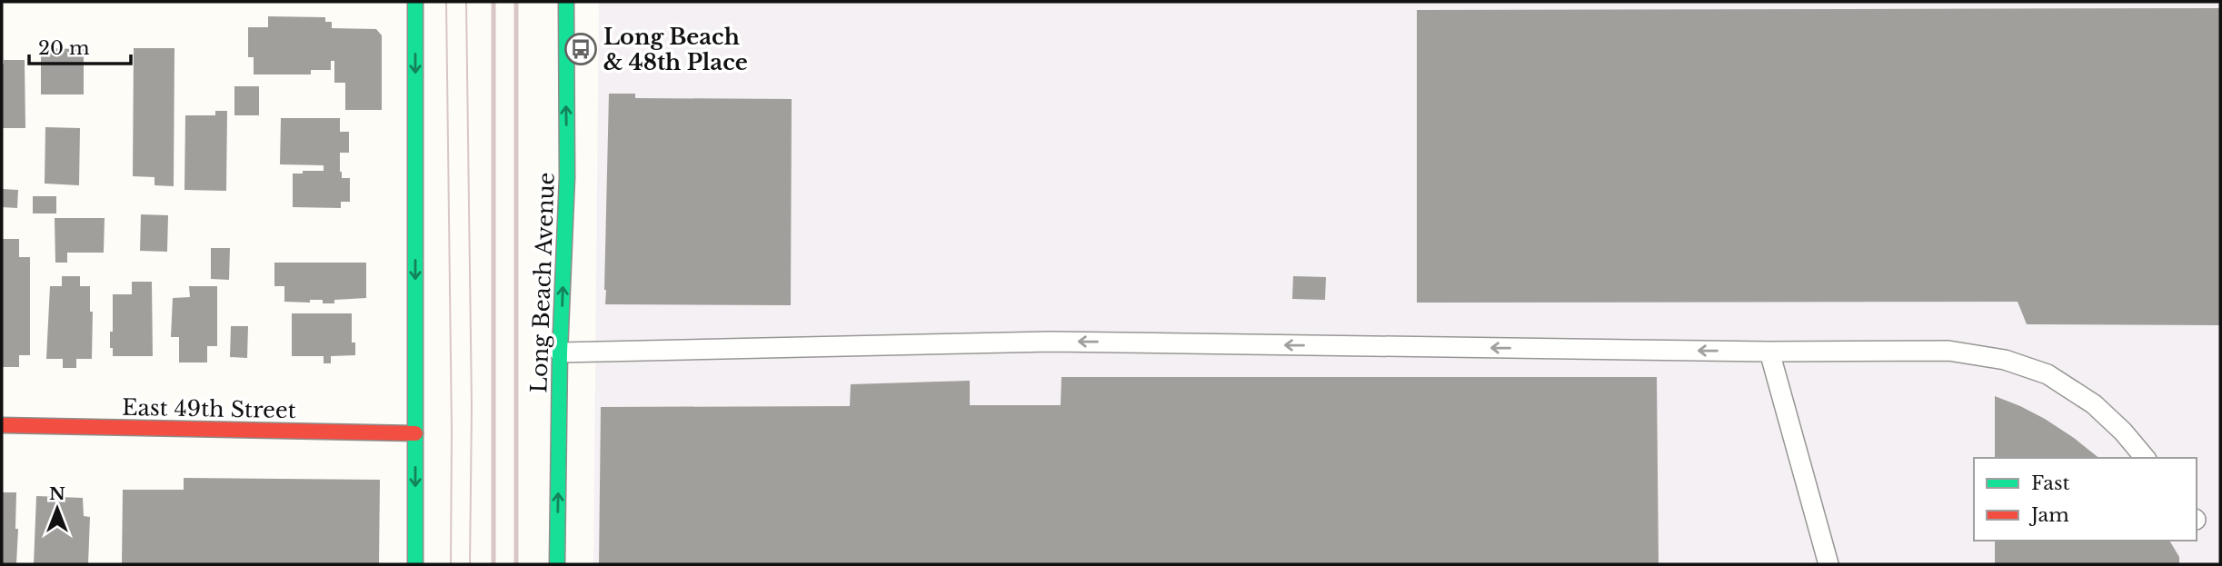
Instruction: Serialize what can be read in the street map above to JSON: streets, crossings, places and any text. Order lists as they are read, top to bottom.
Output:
{
  "streets": {
    "street": ["Long Beach Avenue", "East 49th Street"]
  },
  "one_way": ["Long Beach Avenue"],
  "places": {
    "bus stop": ["Long Beach & 48th Place"]
  },
  "legend": ["Fast", "Jam"],
  "scale_bar": "20 m",
  "north": "top"
}
